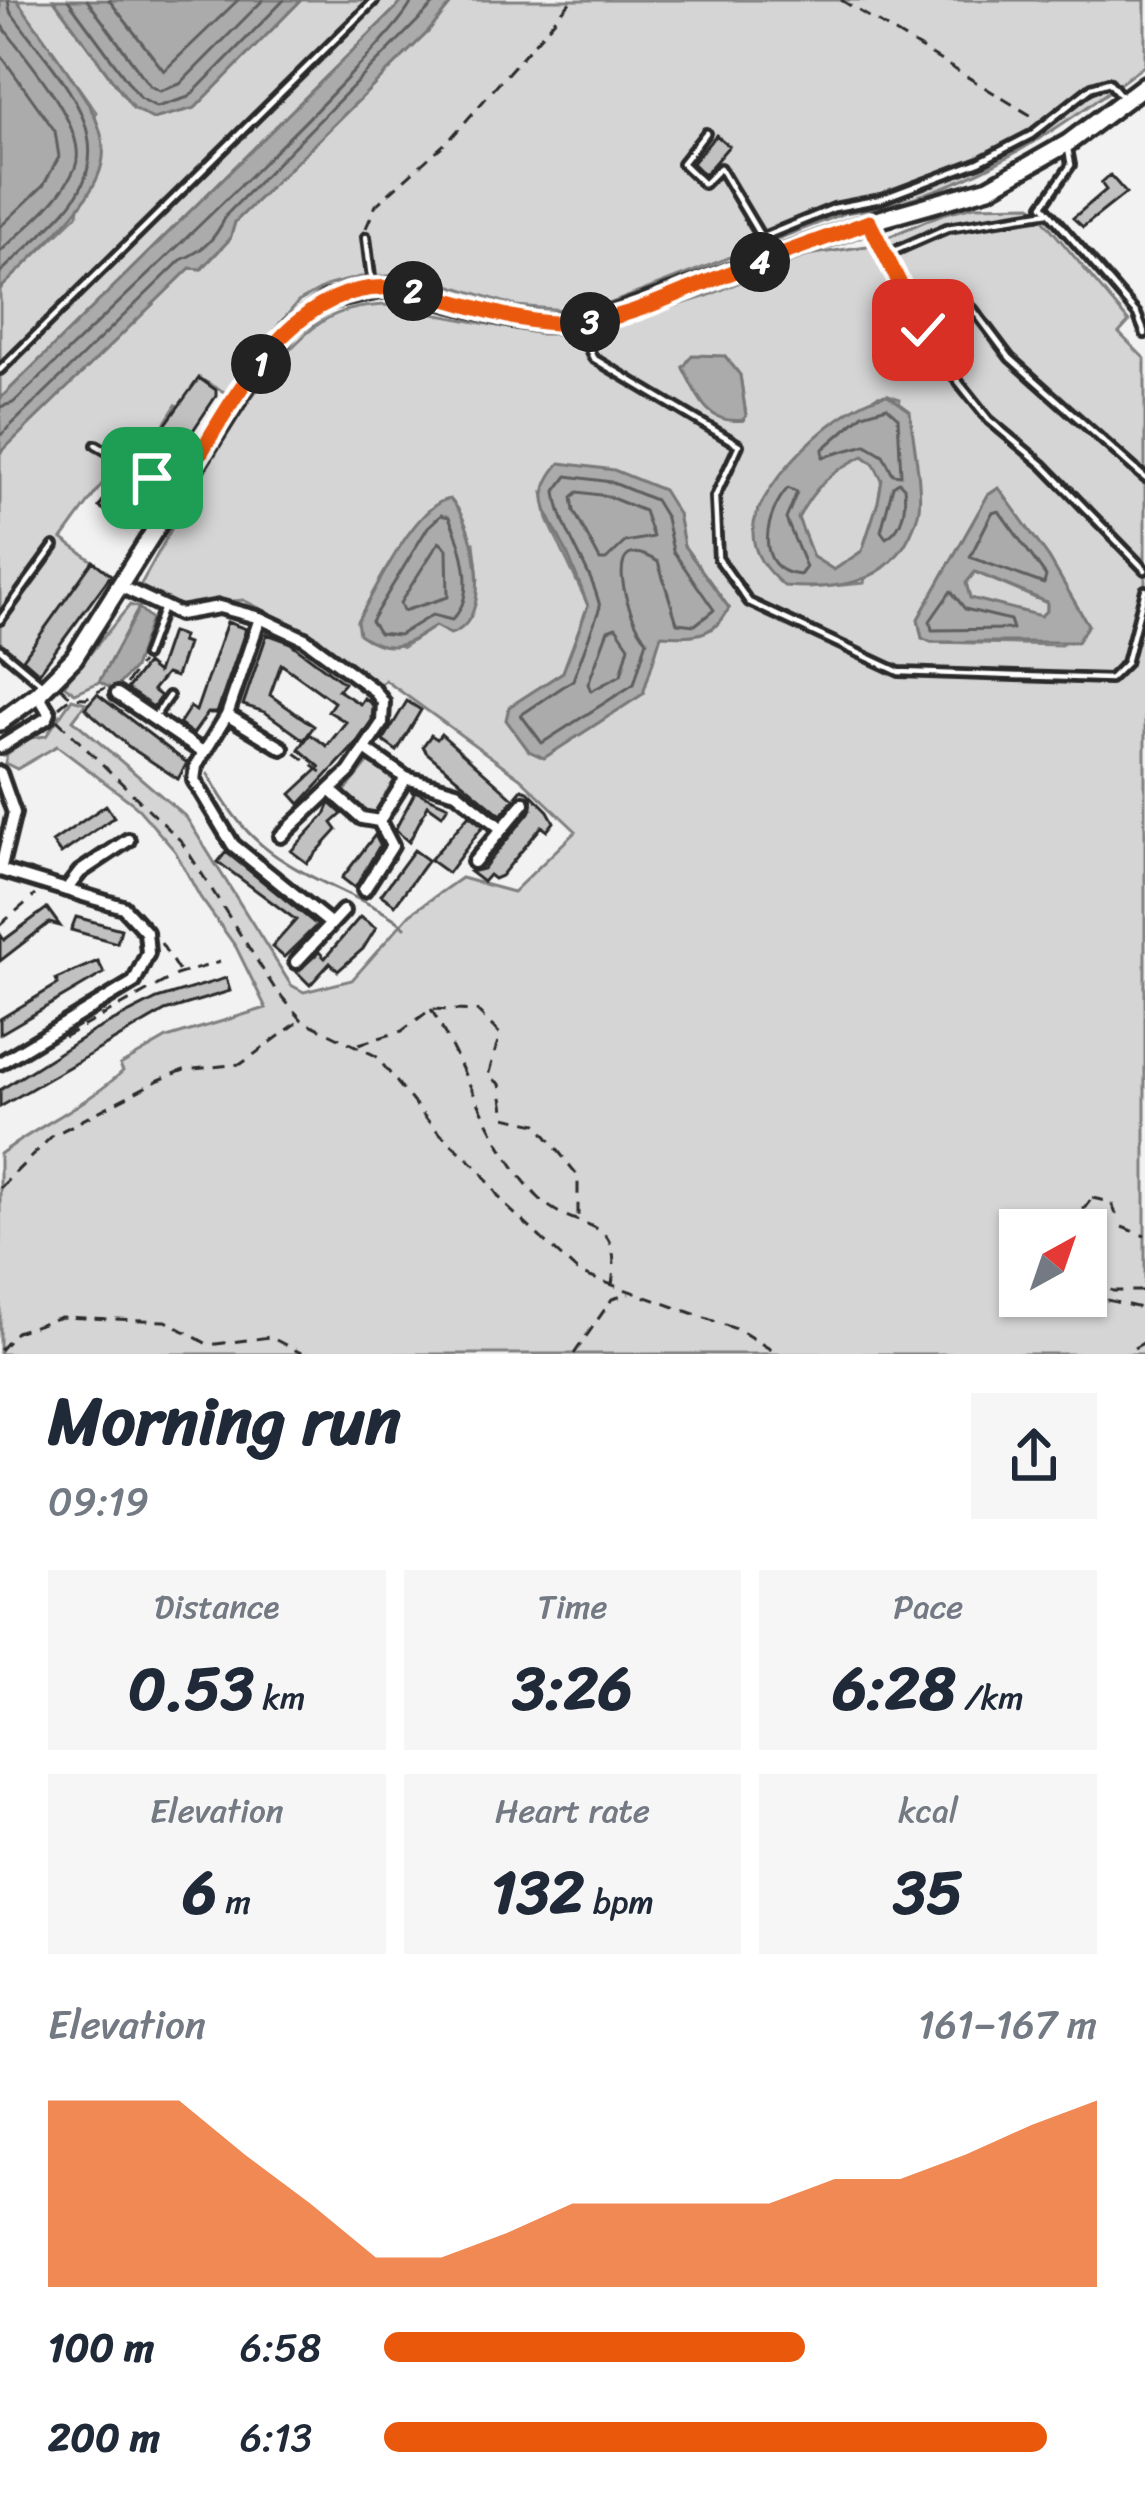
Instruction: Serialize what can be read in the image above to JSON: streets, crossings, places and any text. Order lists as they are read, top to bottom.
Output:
{
  "north": "top right",
  "page": {
    "pins": [
      "4",
      "2",
      "3",
      "1"
    ],
    "heading": ["Morning run", "09:19"],
    "stats": [
      ["Distance", "0.53 km"],
      ["Time", "3:26"],
      ["Pace", "6:28 /km"],
      ["Elevation", "6 m"],
      ["Heart rate", "132 bpm"],
      ["kcal", "35"]
    ],
    "chart": ["Elevation", "161–167 m"],
    "list": [
      {
        "name": "100 m",
        "note": "6:58"
      },
      {
        "name": "200 m",
        "note": "6:13"
      }
    ]
  }
}
